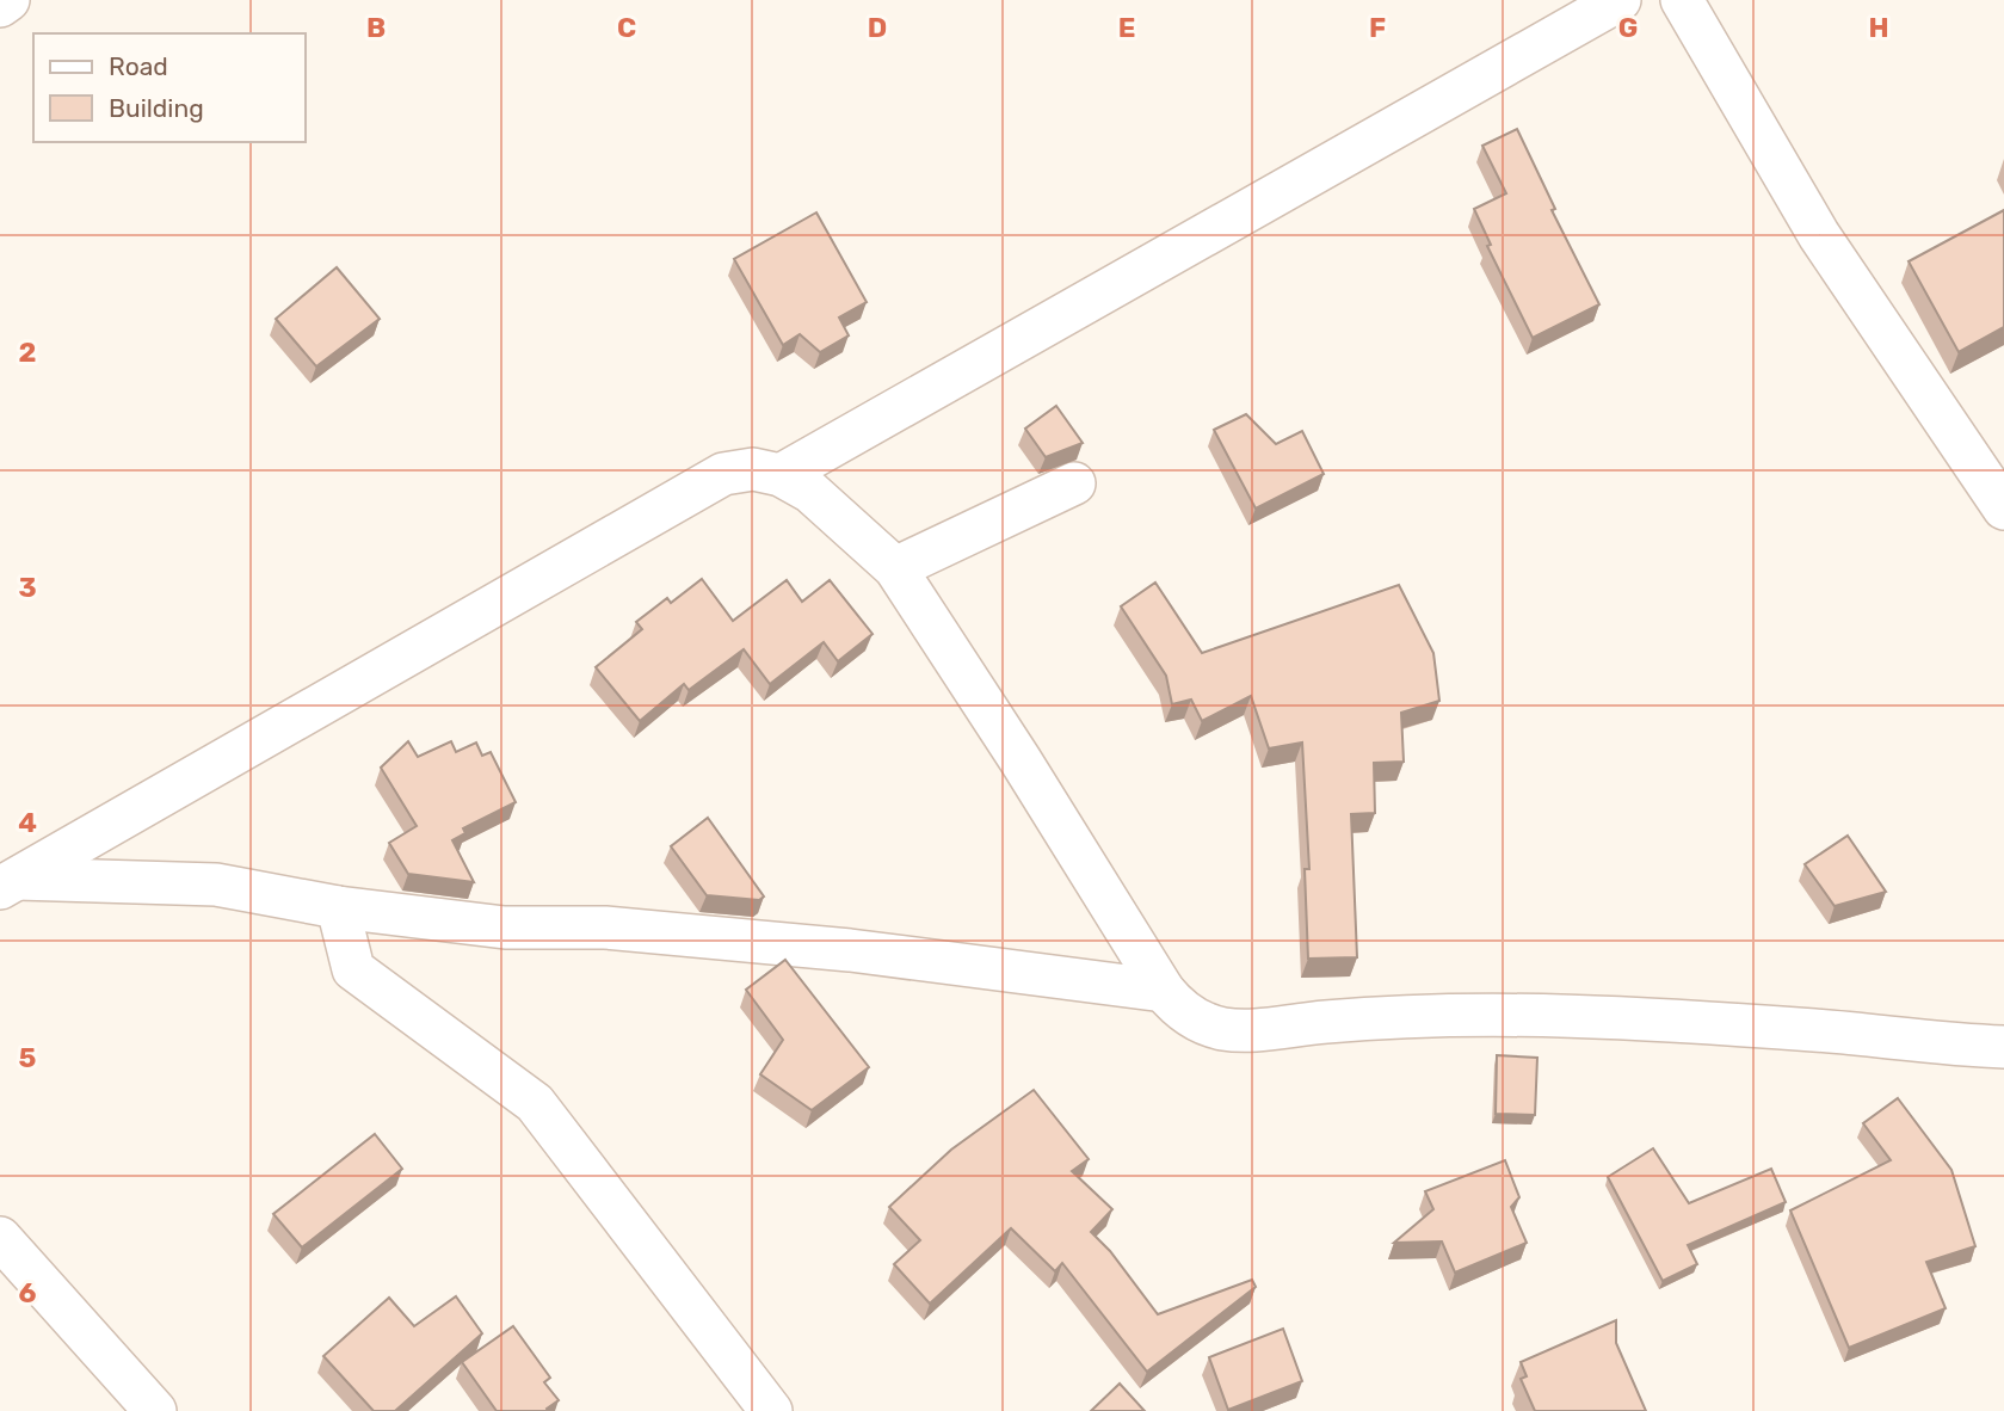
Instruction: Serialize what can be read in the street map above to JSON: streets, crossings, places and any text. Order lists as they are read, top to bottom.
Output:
{
  "legend": ["Road", "Building"],
  "grid": {
    "columns": [
      "B",
      "C",
      "D",
      "E",
      "F",
      "G",
      "H"
    ],
    "rows": [
      "2",
      "3",
      "4",
      "5",
      "6"
    ]
  }
}
